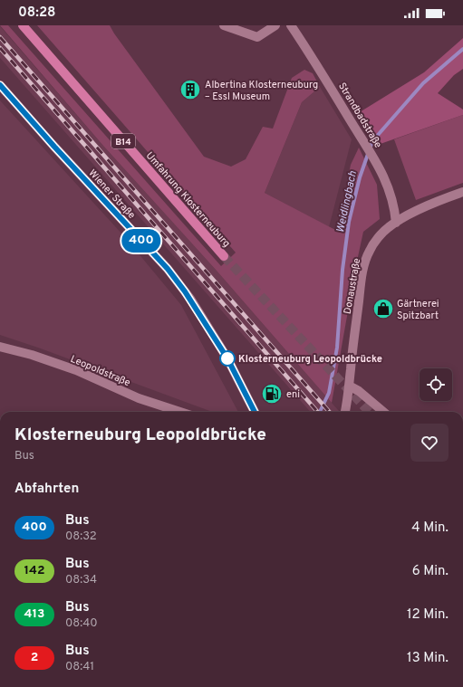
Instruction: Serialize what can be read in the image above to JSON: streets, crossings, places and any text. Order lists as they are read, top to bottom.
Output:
{
  "streets": {
    "main road": ["B14", "Umfahrung Klosterneuburg"],
    "street": [
      "Strandbadstraße",
      "Wiener Straße",
      "Donaustraße",
      "Leopoldstraße"
    ]
  },
  "crossings": [
    ["Strandbadstraße", "Donaustraße"]
  ],
  "water": ["Weidlingbach"],
  "places": {
    "building": ["Albertina Klosterneuburg – Essl Museum"],
    "shop": ["Gärtnerei Spitzbart"],
    "other": ["Klosterneuburg Leopoldbrücke"],
    "fuel station": ["eni"]
  },
  "lines": ["bus line 400"],
  "page": {
    "status": "08:28",
    "on_map": "400",
    "heading": [
      ["Klosterneuburg Leopoldbrücke", "Bus"],
      "Abfahrten"
    ],
    "list": [
      {
        "mark": "400",
        "name": "Bus",
        "note": "08:32",
        "value": "4 Min."
      },
      {
        "mark": "142",
        "name": "Bus",
        "note": "08:34",
        "value": "6 Min."
      },
      {
        "mark": "413",
        "name": "Bus",
        "note": "08:40",
        "value": "12 Min."
      },
      {
        "mark": "2",
        "name": "Bus",
        "note": "08:41",
        "value": "13 Min."
      }
    ]
  }
}
